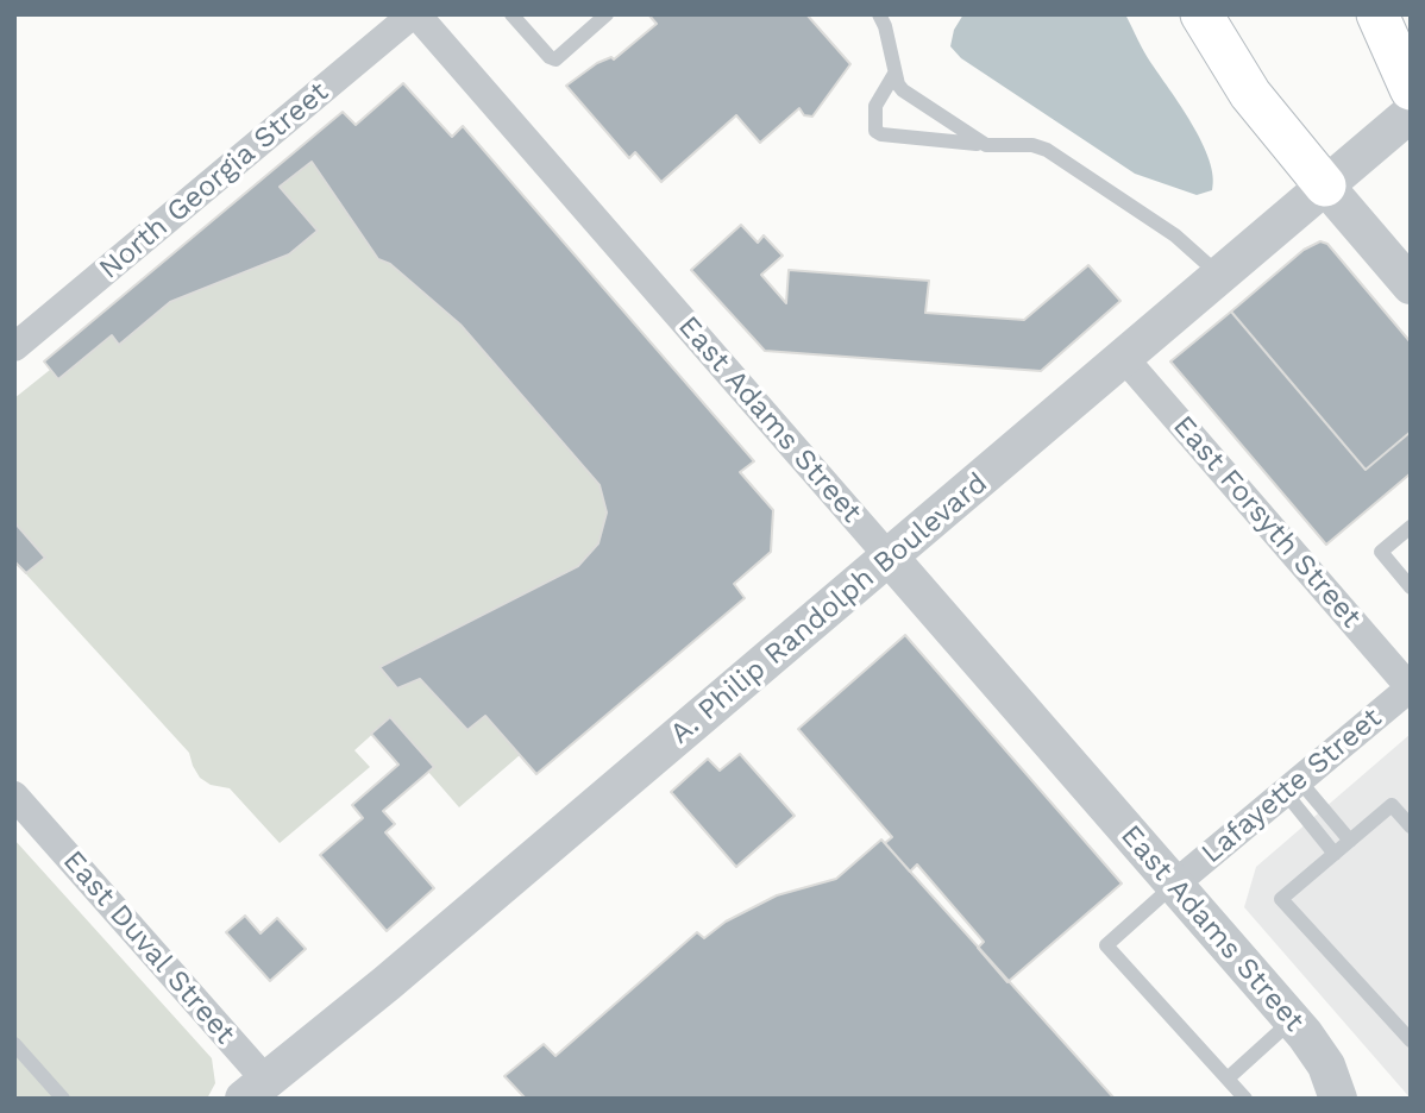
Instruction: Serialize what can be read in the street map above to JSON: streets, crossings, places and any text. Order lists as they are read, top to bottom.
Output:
{
  "streets": {
    "street": [
      "North Georgia Street",
      "East Adams Street",
      "East Forsyth Street",
      "A. Philip Randolph Boulevard",
      "Lafayette Street",
      "East Duval Street"
    ]
  },
  "crossings": [
    ["North Georgia Street", "East Adams Street"],
    ["East Adams Street", "A. Philip Randolph Boulevard"],
    ["East Adams Street", "Lafayette Street"],
    ["East Forsyth Street", "A. Philip Randolph Boulevard"],
    ["East Forsyth Street", "Lafayette Street"],
    ["A. Philip Randolph Boulevard", "East Duval Street"]
  ]
}
